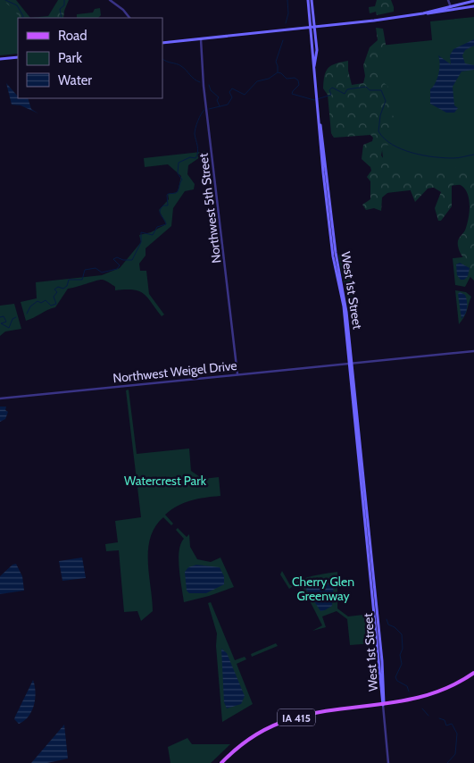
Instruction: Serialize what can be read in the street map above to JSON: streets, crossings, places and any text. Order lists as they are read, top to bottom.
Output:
{
  "streets": {
    "main road": ["West 1st Street", "IA 415"],
    "street": ["Northwest 5th Street", "Northwest Weigel Drive"]
  },
  "crossings": [
    ["Northwest 5th Street", "Northwest Weigel Drive"],
    ["West 1st Street", "Northwest Weigel Drive"],
    ["West 1st Street", "IA 415"]
  ],
  "parks": ["Watercrest Park", "Cherry Glen Greenway"],
  "legend": ["Road", "Park", "Water"]
}
